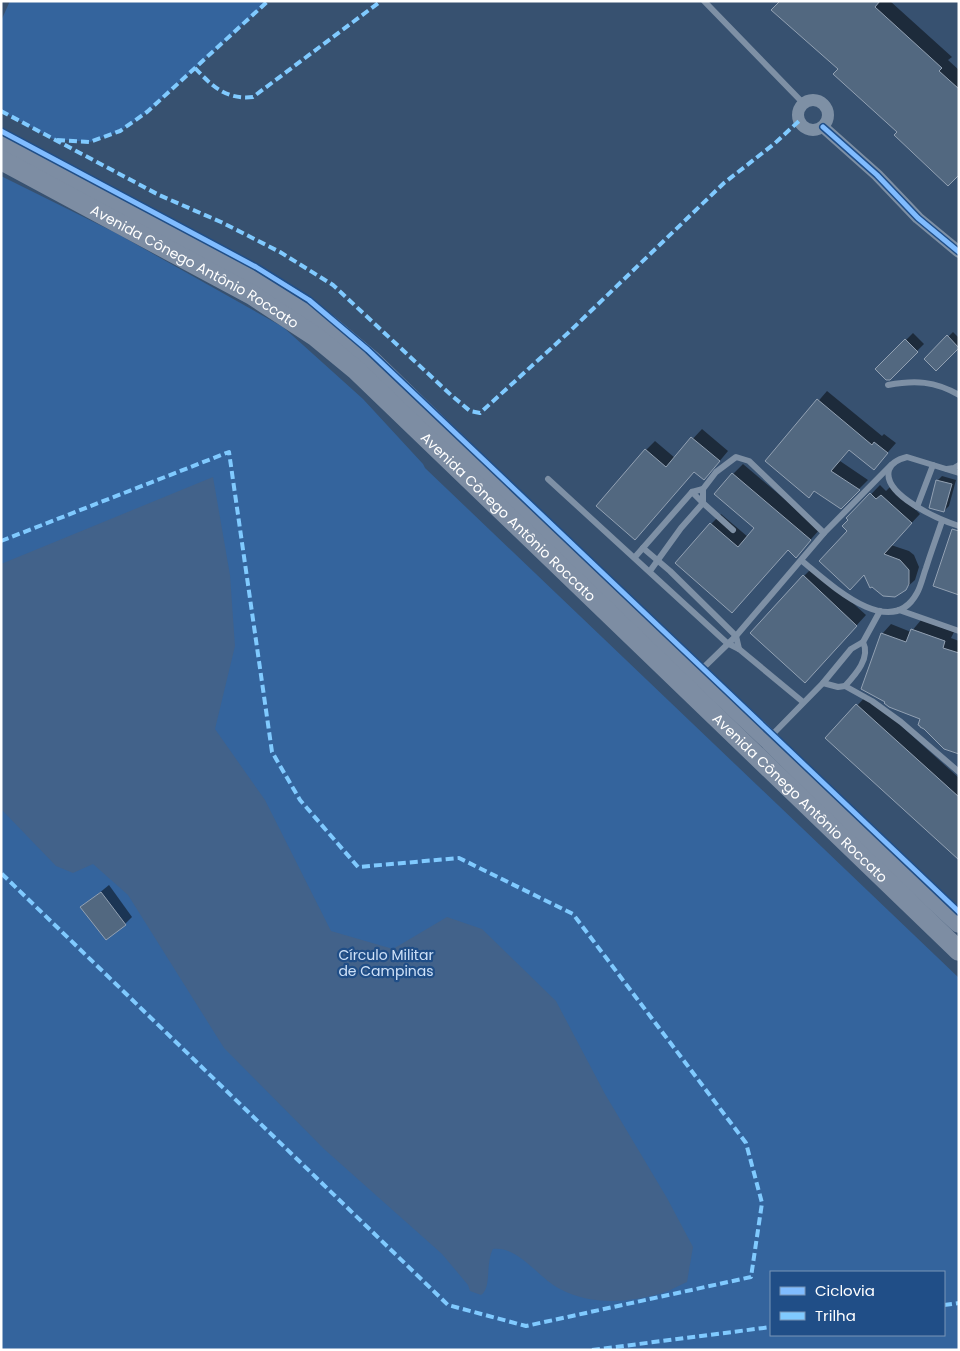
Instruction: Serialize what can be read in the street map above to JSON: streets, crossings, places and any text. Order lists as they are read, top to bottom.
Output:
{
  "streets": {
    "main road": ["Avenida Cônego Antônio Roccato"]
  },
  "parks": ["Círculo Militar de Campinas"],
  "legend": ["Ciclovia", "Trilha"]
}
